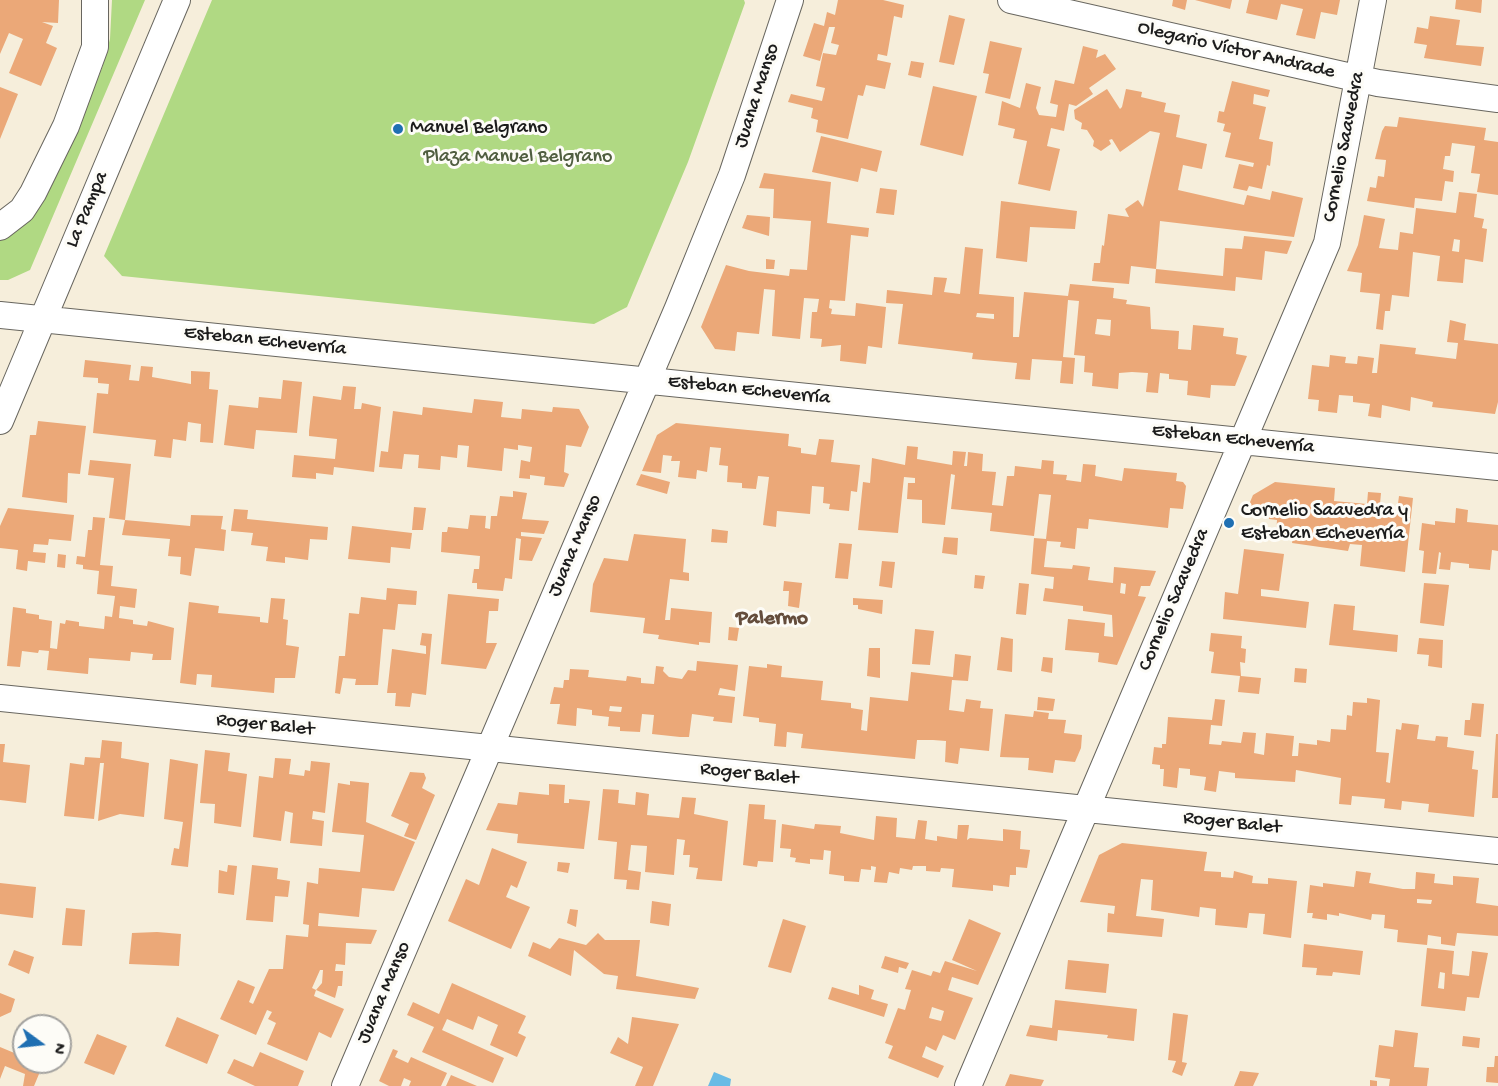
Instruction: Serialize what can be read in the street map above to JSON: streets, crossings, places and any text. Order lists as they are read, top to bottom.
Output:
{
  "streets": {
    "street": [
      "Olegario Víctor Andrade",
      "Juana Manso",
      "Cornelio Saavedra",
      "La Pampa",
      "Esteban Echeverría",
      "Roger Balet"
    ]
  },
  "crossings": [
    ["Olegario Víctor Andrade", "Cornelio Saavedra"],
    ["Juana Manso", "Esteban Echeverría"],
    ["Juana Manso", "Roger Balet"],
    ["Cornelio Saavedra", "Esteban Echeverría"],
    ["Cornelio Saavedra", "Roger Balet"],
    ["La Pampa", "Esteban Echeverría"]
  ],
  "districts": ["Palermo"],
  "parks": ["Plaza Manuel Belgrano"],
  "places": ["Manuel Belgrano", "Cornelio Saavedra y Esteban Echeverría"],
  "north": "right"
}
